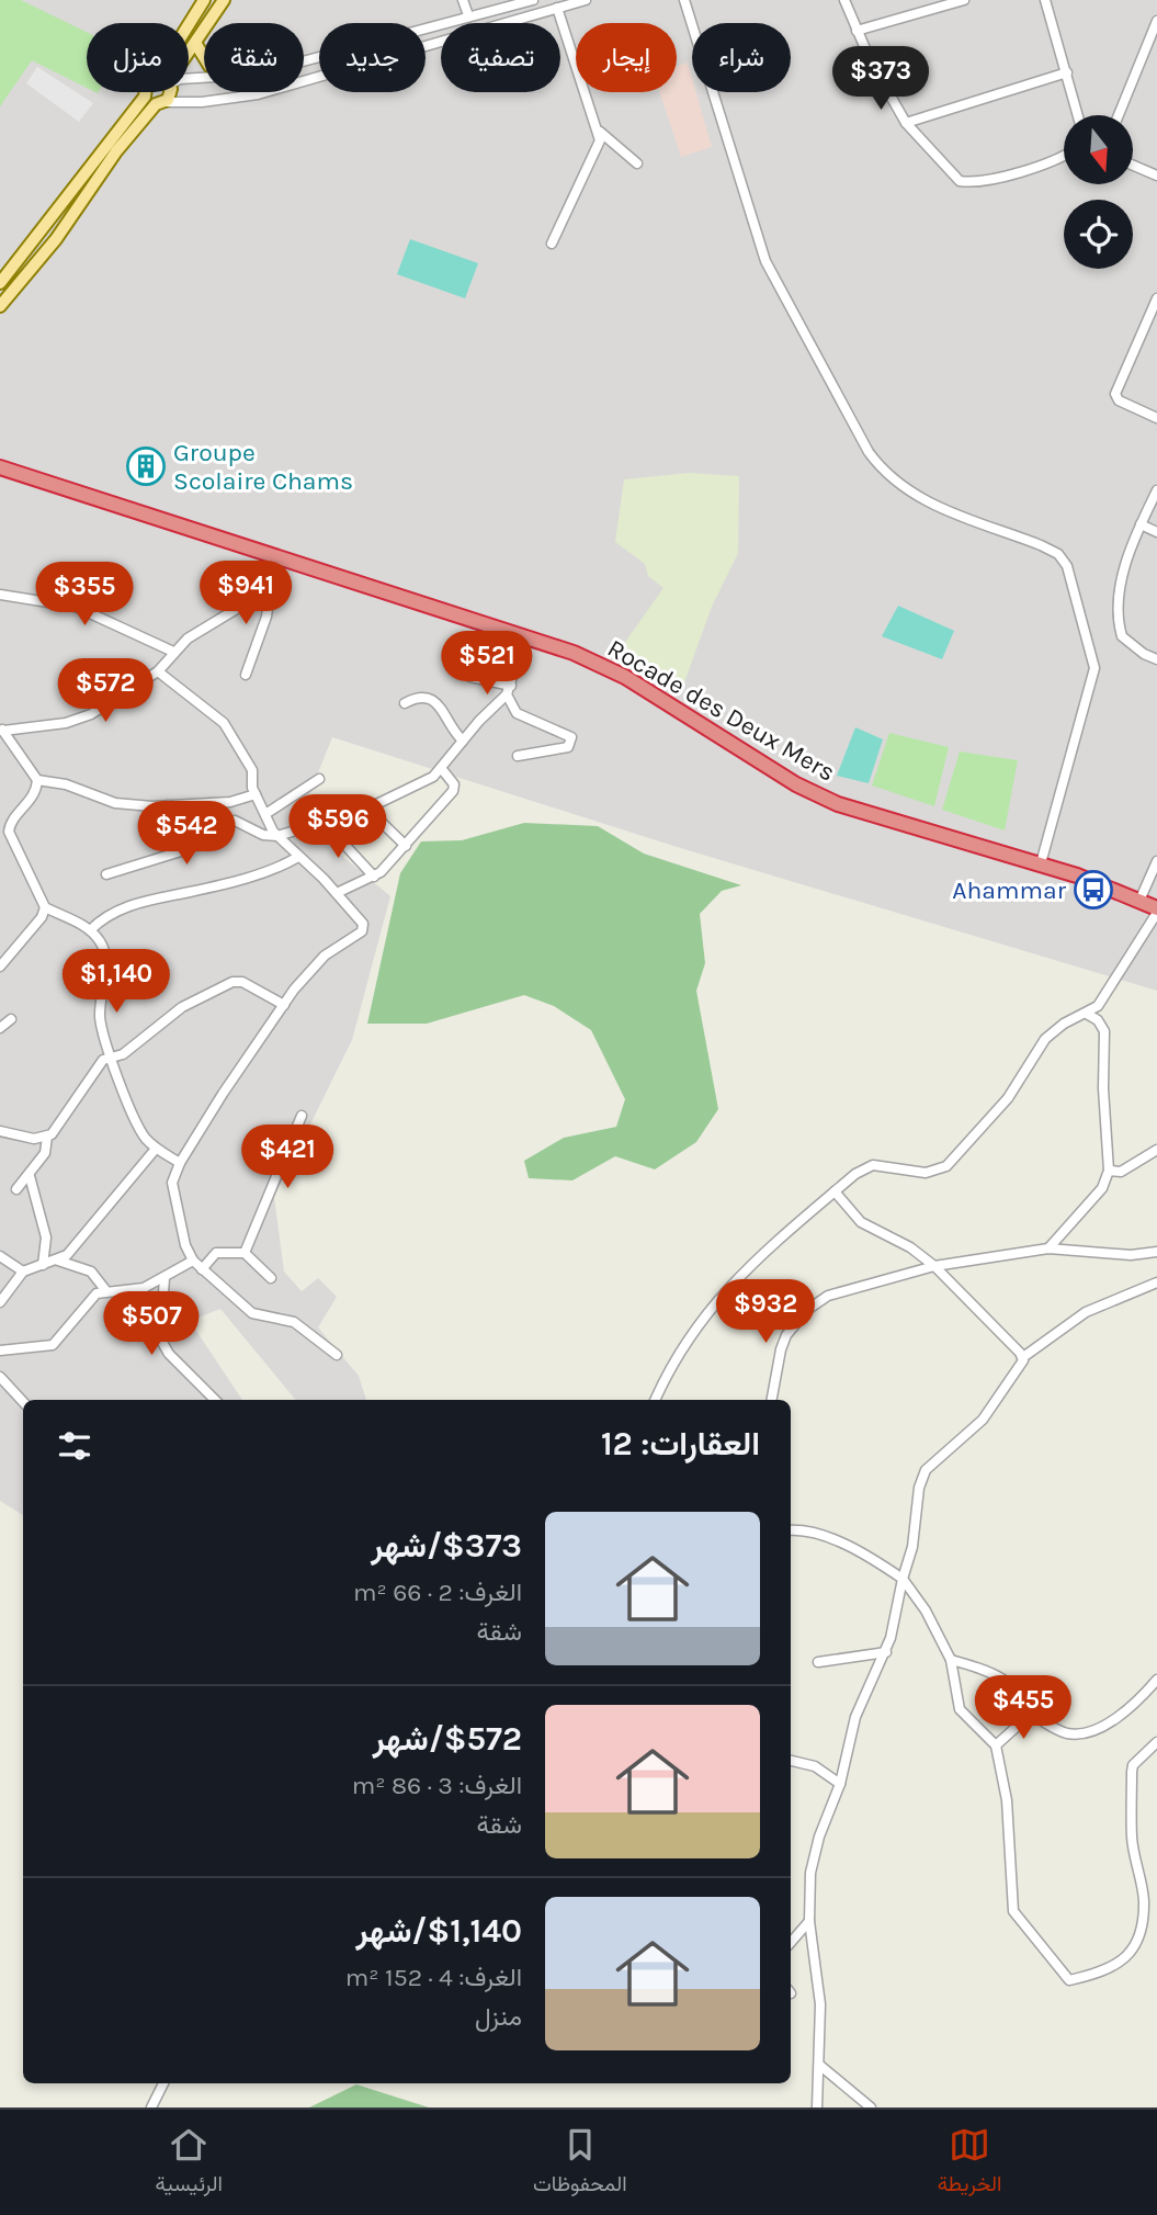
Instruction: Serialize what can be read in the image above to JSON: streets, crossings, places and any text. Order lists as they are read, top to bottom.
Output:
{
  "streets": {
    "highway": ["Rocade des Deux Mers"]
  },
  "places": {
    "building": ["Groupe Scolaire Chams"],
    "bus stop": ["Ahammar"]
  },
  "north": "bottom",
  "page": {
    "chip": [
      "شراء",
      "إيجار",
      "تصفية",
      "جديد",
      "شقة",
      "منزل"
    ],
    "price": [
      "$373",
      "$941",
      "$355",
      "$521",
      "$572",
      "$596",
      "$542",
      "$1,140",
      "$421",
      "$932",
      "$507",
      "$455"
    ],
    "heading": "العقارات: 12",
    "list": [
      {
        "name": "$373/شهر",
        "note": "الغرف: 2 · 66 m² · شقة"
      },
      {
        "name": "$572/شهر",
        "note": "الغرف: 3 · 86 m² · شقة"
      },
      {
        "name": "$1,140/شهر",
        "note": "الغرف: 4 · 152 m² · منزل"
      }
    ],
    "tabs": ["الخريطة", "المحفوظات", "الرئيسية"]
  }
}
